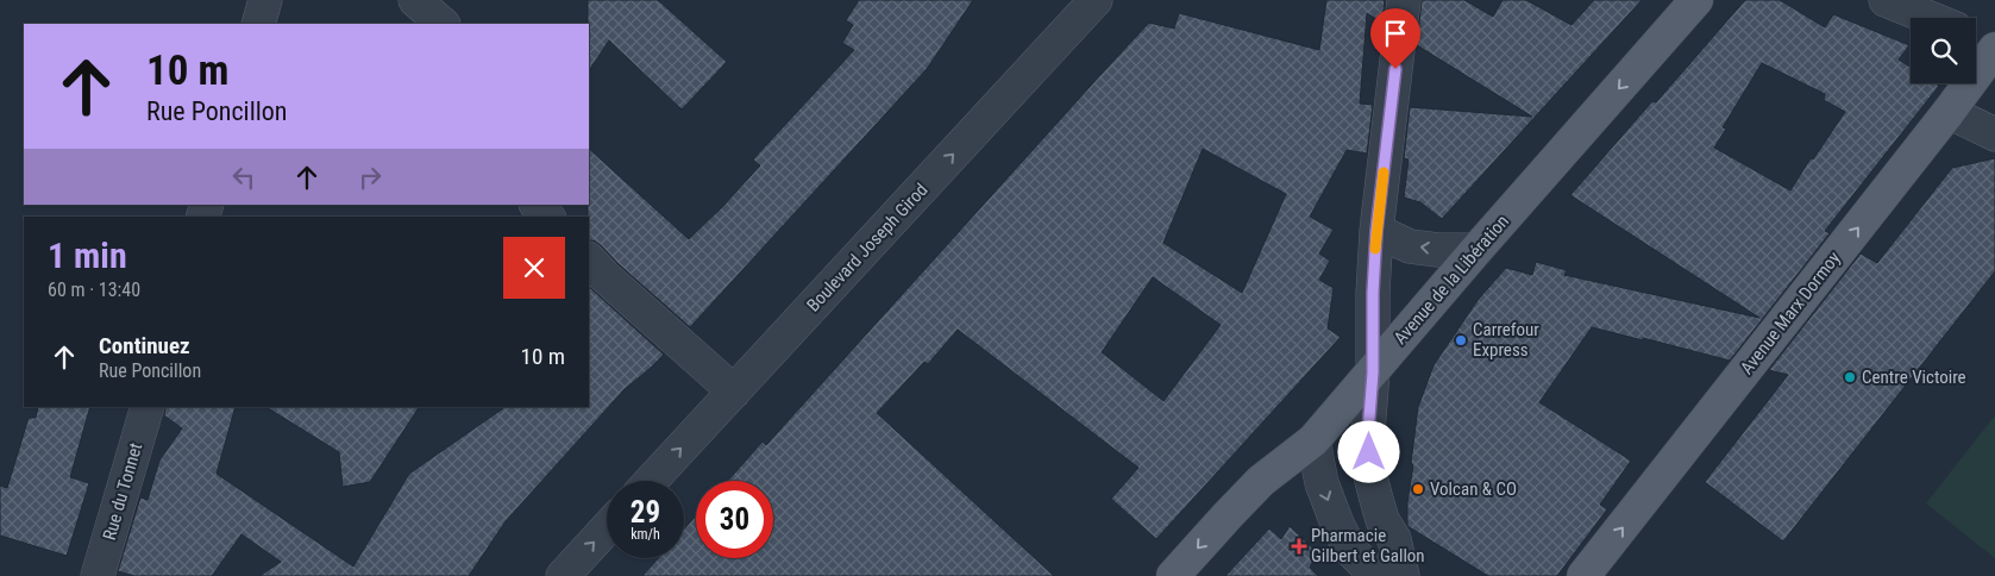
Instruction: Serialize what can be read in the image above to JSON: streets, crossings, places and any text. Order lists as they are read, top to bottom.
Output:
{
  "streets": {
    "main road": ["Avenue de la Libération", "Avenue Marx Dormoy"],
    "street": ["Boulevard Joseph Girod", "Rue du Tonnet"]
  },
  "one_way": ["Boulevard Joseph Girod", "Avenue de la Libération", "Avenue Marx Dormoy"],
  "places": {
    "other": ["Carrefour Express", "Centre Victoire", "Volcan & CO"],
    "health": ["Pharmacie Gilbert et Gallon"]
  },
  "page": {
    "turn": ["10 m", "Rue Poncillon"],
    "heading": ["1 min", "60 m · 13:40"],
    "list": [
      {
        "name": "Continuez",
        "note": "Rue Poncillon",
        "value": "10 m"
      }
    ],
    "speed": "29 km/h",
    "limit": "30"
  }
}
